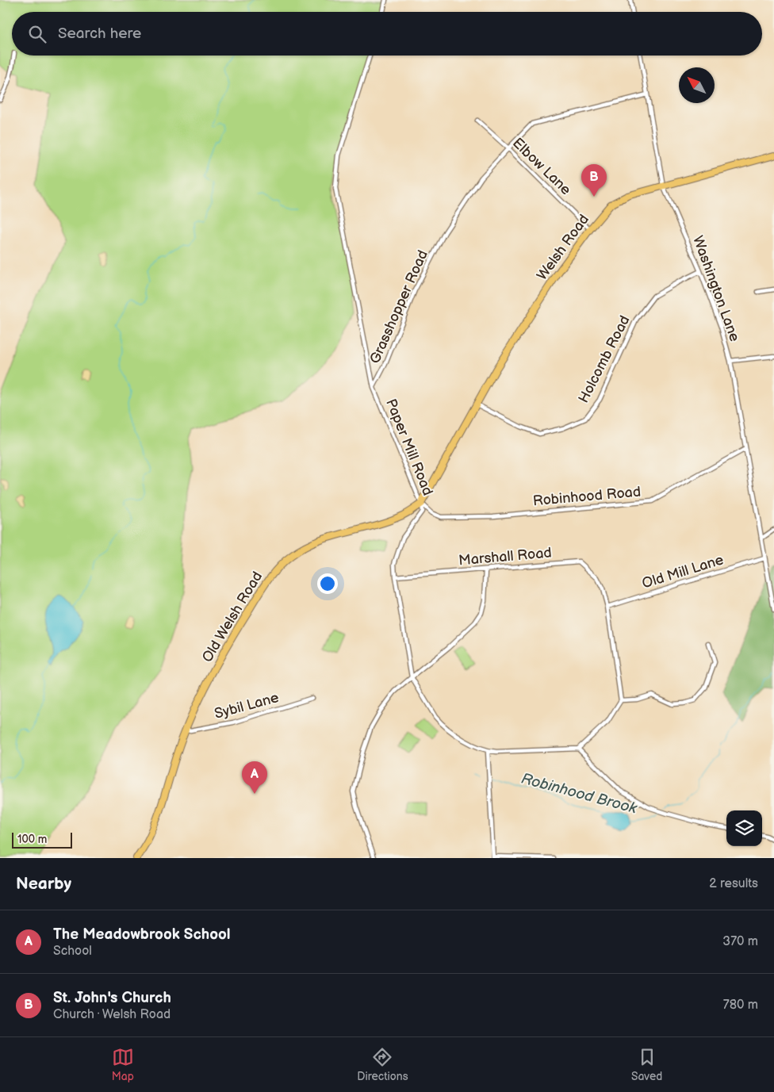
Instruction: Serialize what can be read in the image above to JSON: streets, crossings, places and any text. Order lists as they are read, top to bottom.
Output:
{
  "streets": {
    "main road": ["Welsh Road", "Old Welsh Road"],
    "street": [
      "Elbow Lane",
      "Washington Lane",
      "Grasshopper Road",
      "Holcomb Road",
      "Paper Mill Road",
      "Robinhood Road",
      "Marshall Road",
      "Old Mill Lane",
      "Sybil Lane"
    ]
  },
  "crossings": [
    ["Elbow Lane", "Welsh Road"],
    ["Elbow Lane", "Grasshopper Road"],
    ["Welsh Road", "Washington Lane"],
    ["Welsh Road", "Old Welsh Road"],
    ["Washington Lane", "Grasshopper Road"],
    ["Washington Lane", "Holcomb Road"],
    ["Washington Lane", "Robinhood Road"],
    ["Washington Lane", "Old Mill Lane"],
    ["Grasshopper Road", "Paper Mill Road"],
    ["Holcomb Road", "Old Welsh Road"],
    ["Paper Mill Road", "Robinhood Road"],
    ["Paper Mill Road", "Marshall Road"],
    ["Paper Mill Road", "Old Welsh Road"],
    ["Robinhood Road", "Old Welsh Road"],
    ["Marshall Road", "Old Mill Lane"],
    ["Old Welsh Road", "Sybil Lane"]
  ],
  "water": ["Robinhood Brook"],
  "scale_bar": "100 m",
  "north": "top left",
  "page": {
    "search": "Search here",
    "pins": ["B", "A"],
    "scale": "100 m",
    "heading": ["Nearby", "2 results"],
    "list": [
      {
        "mark": "A",
        "name": "The Meadowbrook School",
        "note": "School",
        "value": "370 m"
      },
      {
        "mark": "B",
        "name": "St. John's Church",
        "note": "Church · Welsh Road",
        "value": "780 m"
      }
    ],
    "nav": ["Map", "Directions", "Saved"]
  }
}
